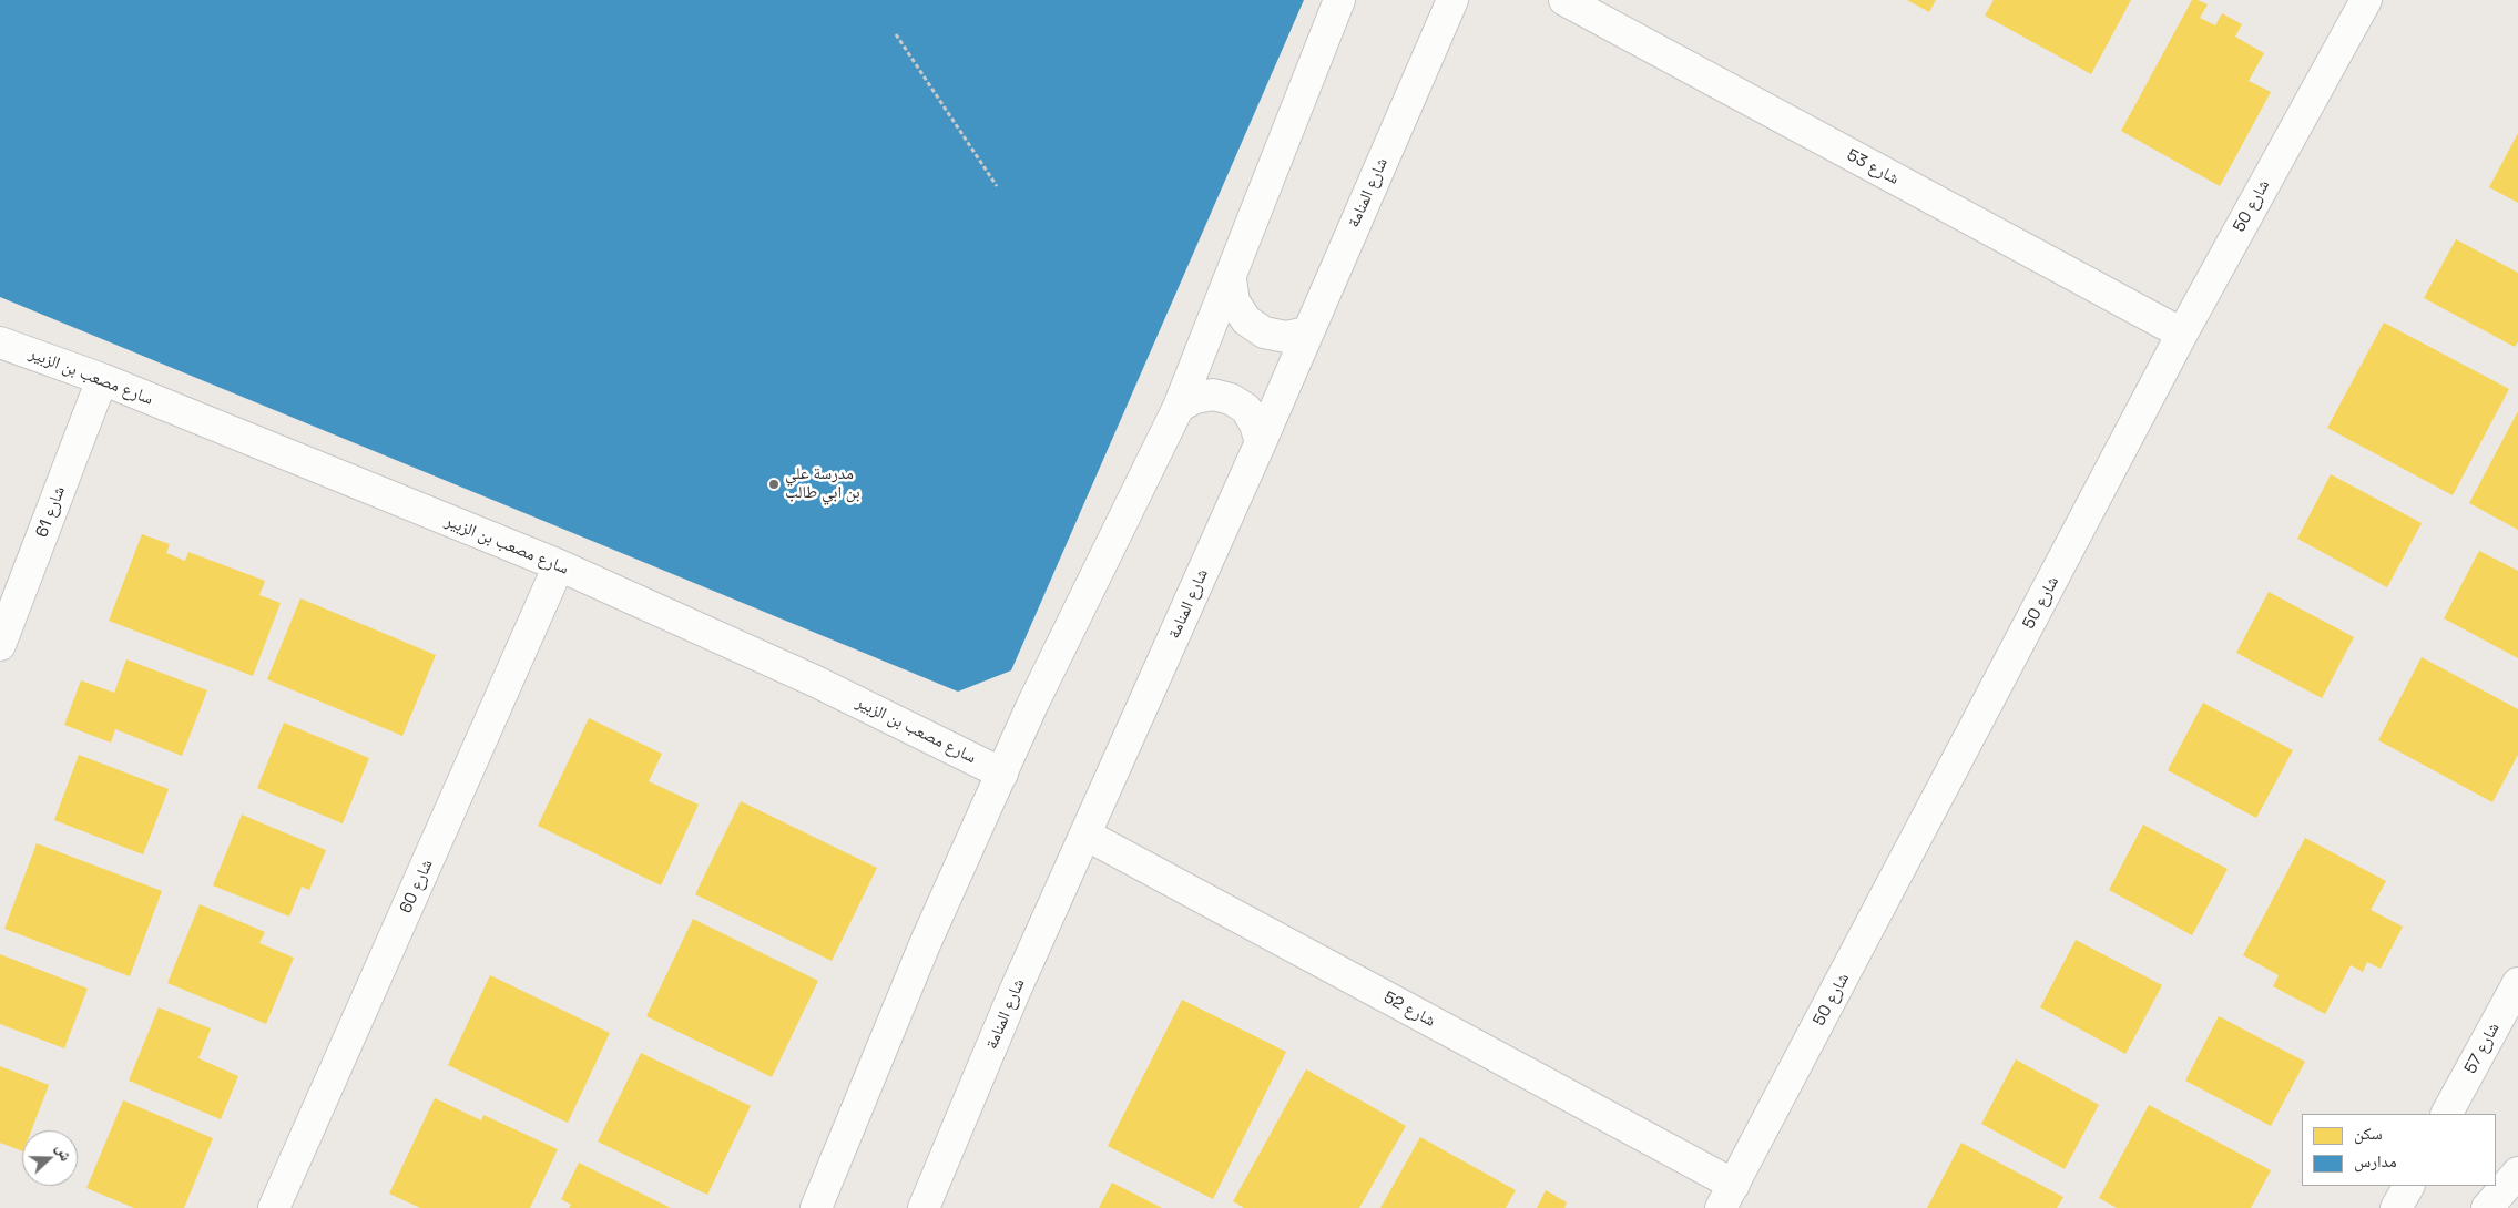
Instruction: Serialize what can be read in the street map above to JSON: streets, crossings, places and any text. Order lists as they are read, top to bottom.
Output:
{
  "streets": {
    "street": [
      "شارع 53",
      "شارع المنامة",
      "شارع 50",
      "سارع مصعب بن الزبير",
      "شارع 61",
      "شارع 60",
      "شارع 52",
      "شارع 57"
    ]
  },
  "crossings": [
    ["شارع 53", "شارع 50"],
    ["شارع المنامة", "شارع 52"],
    ["شارع 50", "شارع 52"],
    ["سارع مصعب بن الزبير", "شارع 61"],
    ["سارع مصعب بن الزبير", "شارع 60"]
  ],
  "places": ["مدرسة علي بن ابي طالب"],
  "legend": ["سكن", "مدارس"],
  "north": "right"
}
